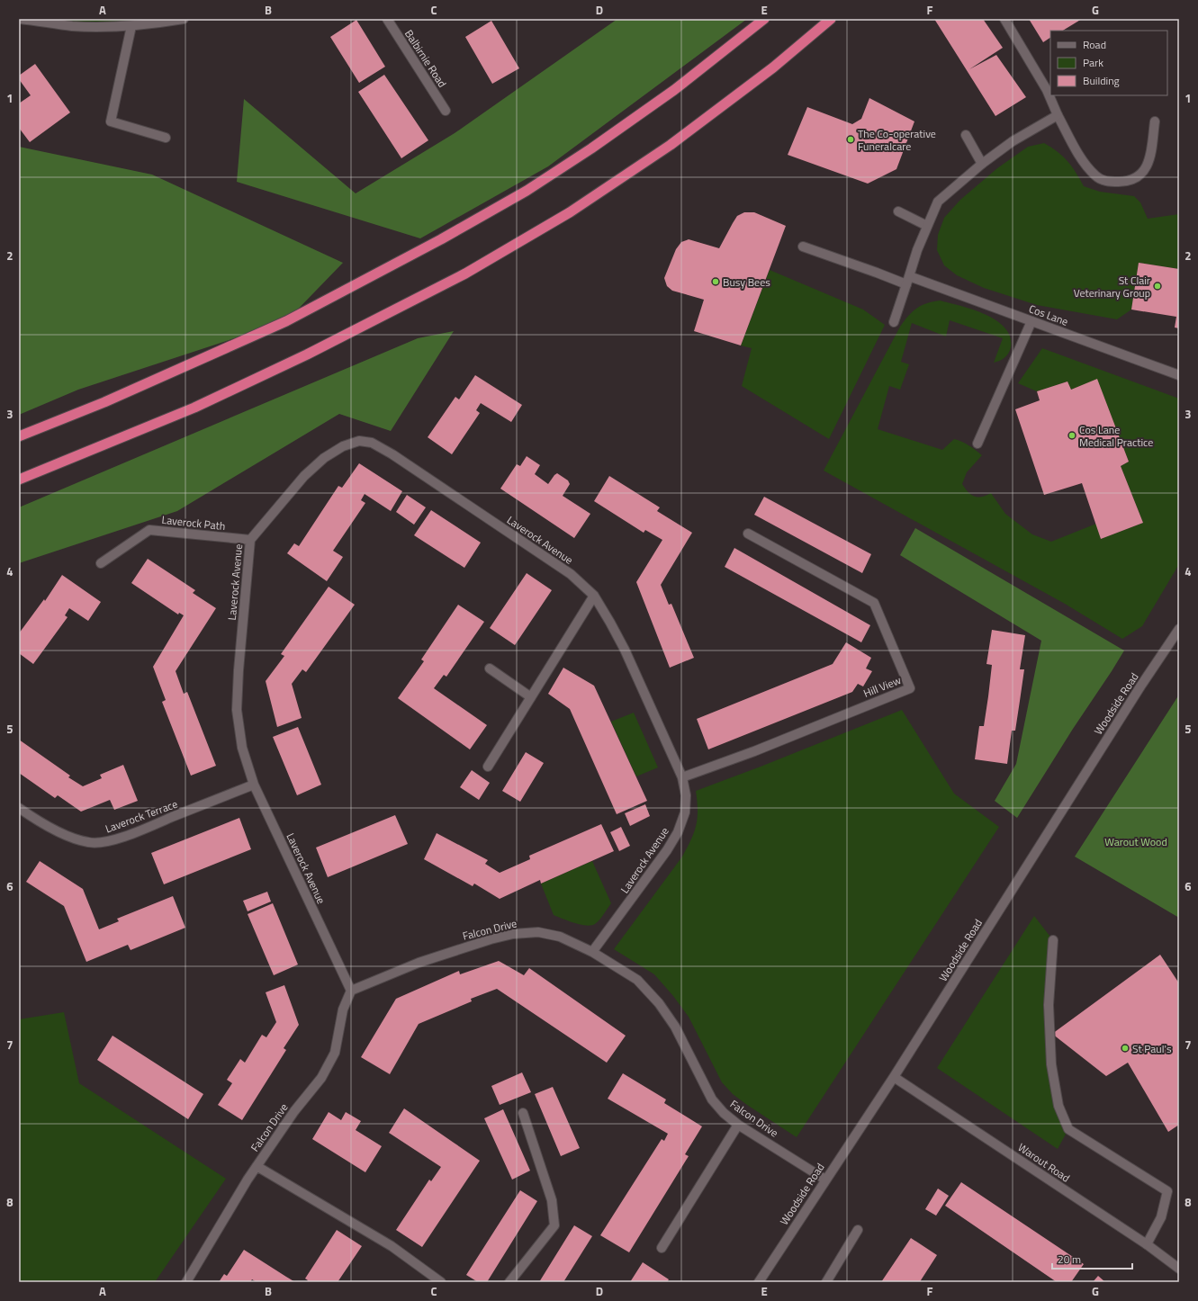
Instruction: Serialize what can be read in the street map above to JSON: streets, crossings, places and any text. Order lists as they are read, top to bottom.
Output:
{
  "streets": {
    "street": [
      "Balbirnie Road",
      "Cos Lane",
      "Laverock Path",
      "Laverock Avenue",
      "Hill View",
      "Woodside Road",
      "Laverock Terrace",
      "Falcon Drive",
      "Warout Road"
    ]
  },
  "crossings": [
    ["Laverock Path", "Laverock Avenue"],
    ["Laverock Avenue", "Hill View"],
    ["Laverock Avenue", "Laverock Terrace"],
    ["Laverock Avenue", "Falcon Drive"],
    ["Woodside Road", "Falcon Drive"],
    ["Woodside Road", "Warout Road"]
  ],
  "parks": ["Warout Wood"],
  "places": [
    "The Co-operative Funeralcare",
    "Busy Bees",
    "St Clair Veterinary Group",
    "Cos Lane Medical Practice",
    "St Paul's"
  ],
  "legend": ["Road", "Park", "Building"],
  "scale_bar": "20 m",
  "grid": {
    "columns": [
      "A",
      "B",
      "C",
      "D",
      "E",
      "F",
      "G"
    ],
    "rows": [
      "1",
      "2",
      "3",
      "4",
      "5",
      "6",
      "7",
      "8"
    ]
  }
}
